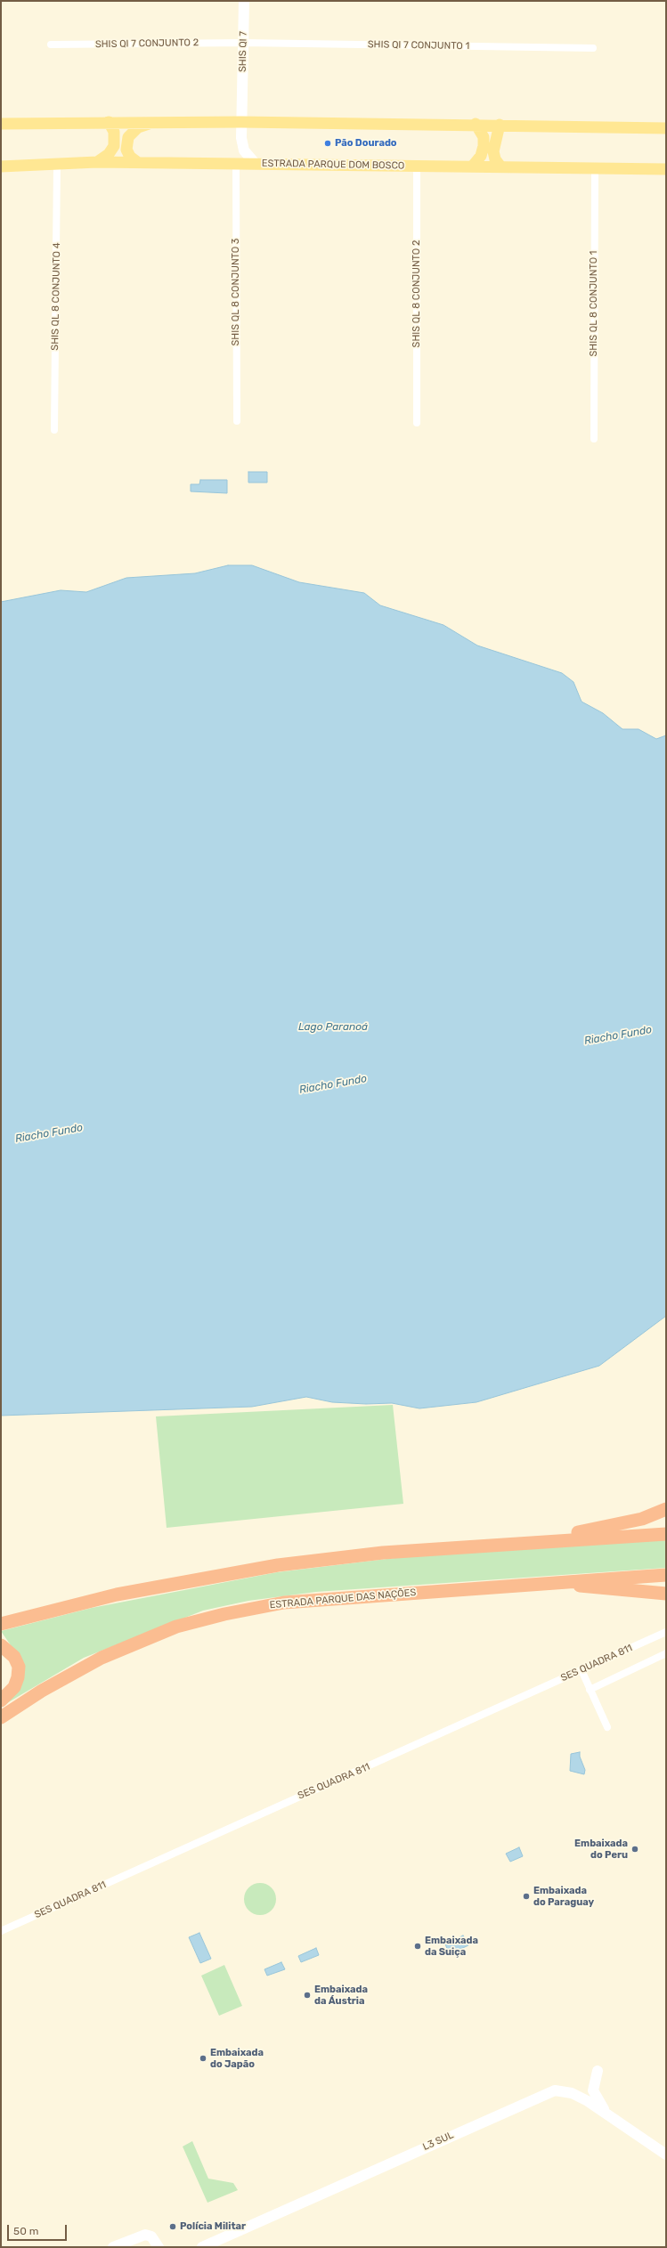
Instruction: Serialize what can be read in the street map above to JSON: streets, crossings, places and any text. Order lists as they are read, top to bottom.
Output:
{
  "streets": {
    "highway": ["ESTRADA PARQUE DAS NAÇÕES"],
    "main road": ["ESTRADA PARQUE DOM BOSCO"],
    "street": [
      "SHIS QI 7 CONJUNTO 2",
      "SHIS QI 7 CONJUNTO 1",
      "SHIS QI 7",
      "SHIS QL 8 CONJUNTO 3",
      "SHIS QL 8 CONJUNTO 2",
      "SHIS QL 8 CONJUNTO 4",
      "SHIS QL 8 CONJUNTO 1",
      "SES QUADRA 811",
      "L3 SUL"
    ]
  },
  "crossings": [
    ["SHIS QI 7 CONJUNTO 2", "SHIS QI 7 CONJUNTO 1"],
    ["SHIS QI 7 CONJUNTO 2", "SHIS QI 7"],
    ["SHIS QI 7 CONJUNTO 1", "SHIS QI 7"],
    ["SHIS QI 7", "ESTRADA PARQUE DOM BOSCO"],
    ["ESTRADA PARQUE DOM BOSCO", "SHIS QL 8 CONJUNTO 3"],
    ["ESTRADA PARQUE DOM BOSCO", "SHIS QL 8 CONJUNTO 2"],
    ["ESTRADA PARQUE DOM BOSCO", "SHIS QL 8 CONJUNTO 4"],
    ["ESTRADA PARQUE DOM BOSCO", "SHIS QL 8 CONJUNTO 1"]
  ],
  "water": ["Lago Paranoá", "Riacho Fundo"],
  "places": [
    "Pão Dourado",
    "Embaixada do Peru",
    "Embaixada do Paraguay",
    "Embaixada da Suiça",
    "Embaixada da Áustria",
    "Embaixada do Japão",
    "Polícia Militar"
  ],
  "scale_bar": "50 m"
}
